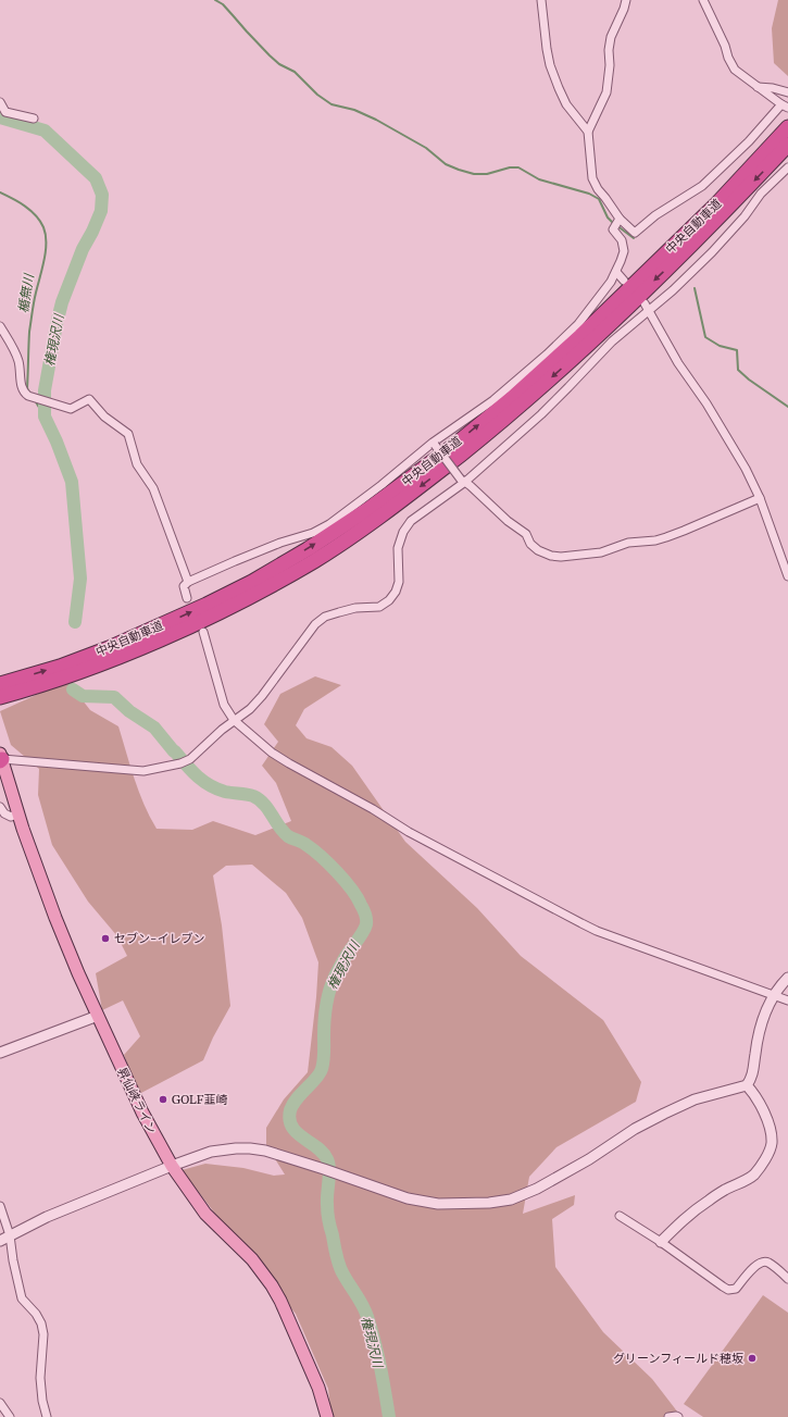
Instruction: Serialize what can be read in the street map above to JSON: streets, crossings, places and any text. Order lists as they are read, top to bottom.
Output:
{
  "streets": {
    "highway": ["中央自動車道"],
    "main road": ["昇仙峡ライン"]
  },
  "water": ["楯無川", "権現沢川"],
  "places": ["セブン-イレブン", "GOLF韮崎", "グリーンフィールド穂坂"]
}
